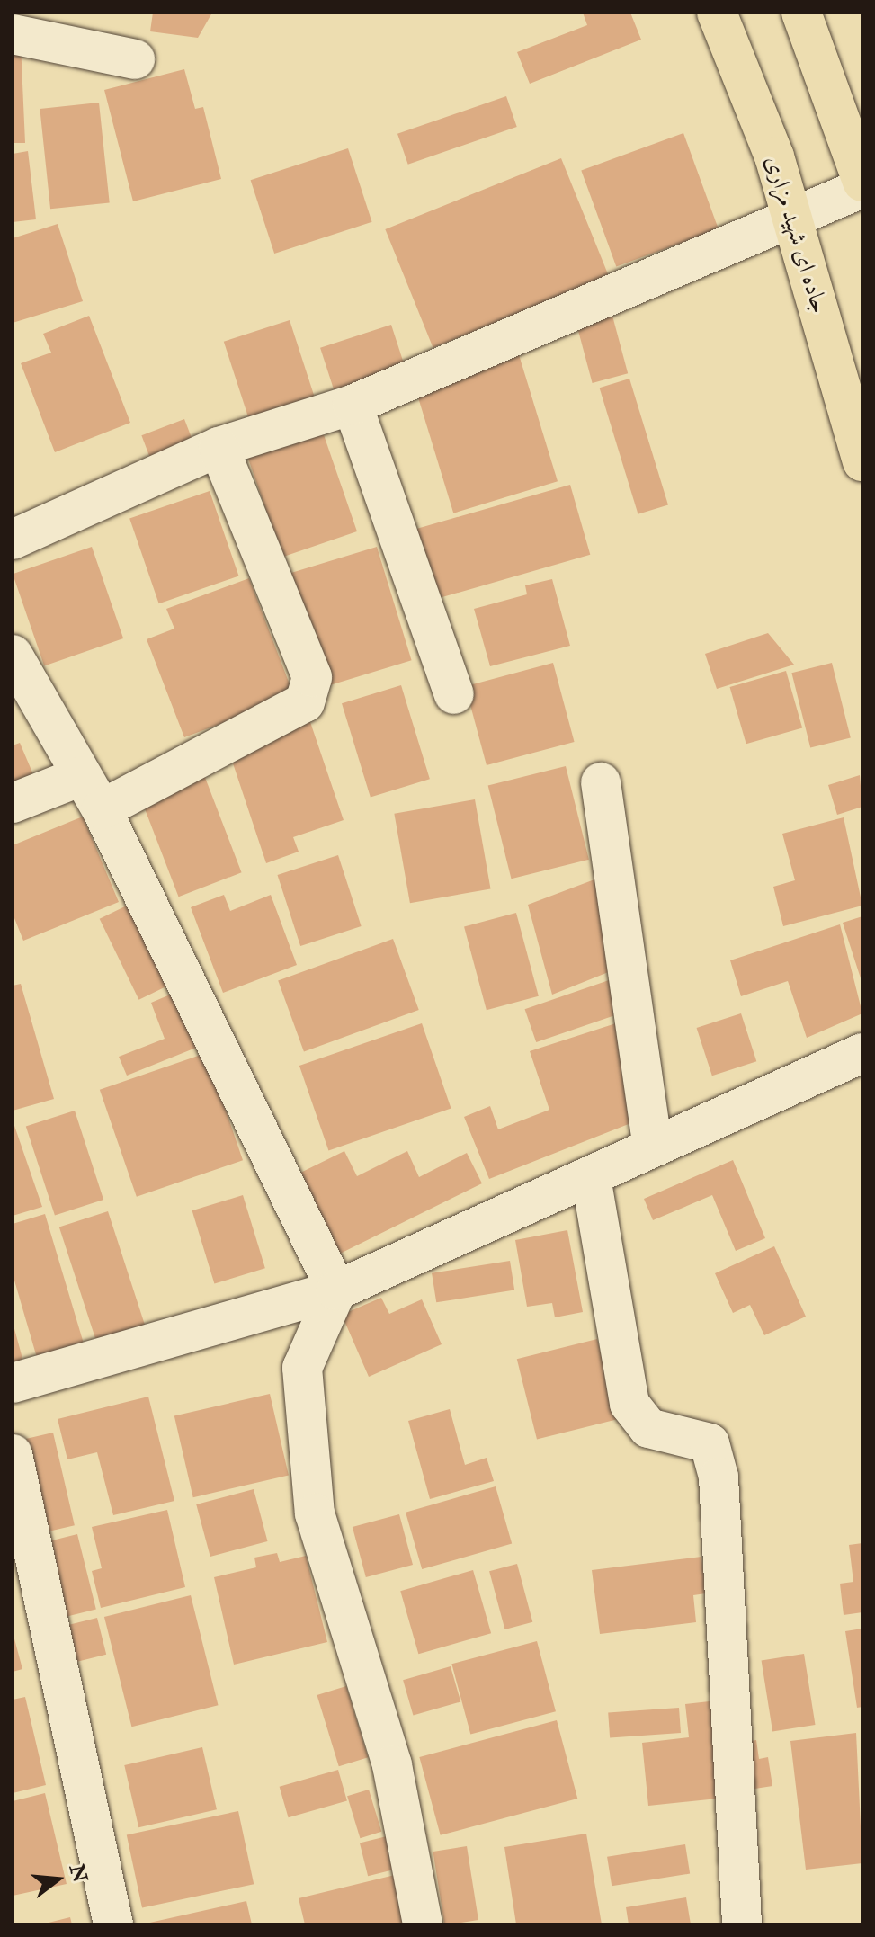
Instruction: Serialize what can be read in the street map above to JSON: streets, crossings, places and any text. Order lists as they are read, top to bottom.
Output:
{
  "streets": {
    "main road": ["جاده ای شهید مزاری"]
  },
  "north": "right"
}
